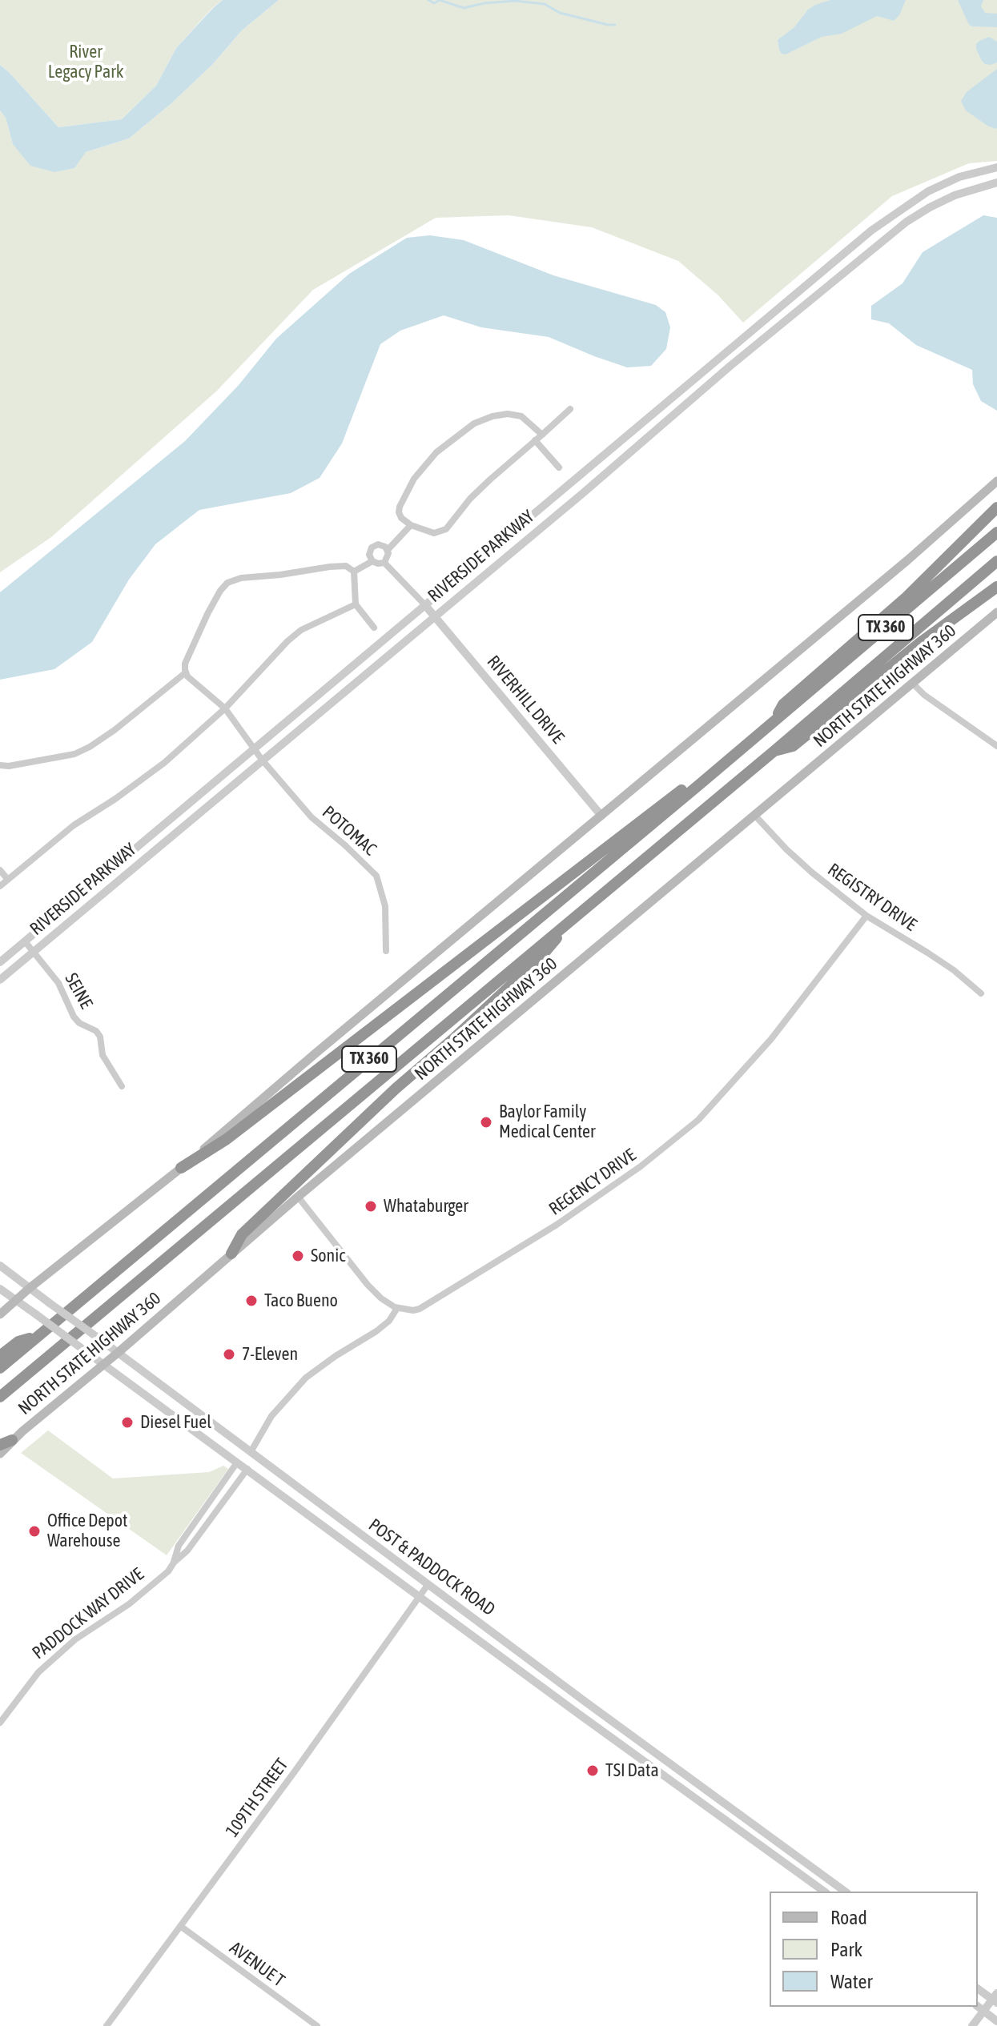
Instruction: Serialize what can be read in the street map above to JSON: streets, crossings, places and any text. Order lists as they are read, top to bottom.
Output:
{
  "streets": {
    "highway": ["TX 360"],
    "main road": ["NORTH STATE HIGHWAY 360"],
    "street": [
      "RIVERSIDE PARKWAY",
      "RIVERHILL DRIVE",
      "POTOMAC",
      "REGISTRY DRIVE",
      "SEINE",
      "REGENCY DRIVE",
      "POST & PADDOCK ROAD",
      "PADDOCK WAY DRIVE",
      "109TH STREET",
      "AVENUE T"
    ]
  },
  "crossings": [
    ["RIVERSIDE PARKWAY", "RIVERHILL DRIVE"],
    ["RIVERSIDE PARKWAY", "POTOMAC"],
    ["RIVERSIDE PARKWAY", "SEINE"],
    ["NORTH STATE HIGHWAY 360", "REGISTRY DRIVE"],
    ["NORTH STATE HIGHWAY 360", "POST & PADDOCK ROAD"],
    ["REGISTRY DRIVE", "REGENCY DRIVE"],
    ["REGENCY DRIVE", "PADDOCK WAY DRIVE"],
    ["POST & PADDOCK ROAD", "PADDOCK WAY DRIVE"],
    ["POST & PADDOCK ROAD", "109TH STREET"],
    ["109TH STREET", "AVENUE T"]
  ],
  "parks": ["River Legacy Park"],
  "places": [
    "Baylor Family Medical Center",
    "Whataburger",
    "Sonic",
    "Taco Bueno",
    "7-Eleven",
    "Diesel Fuel",
    "Office Depot Warehouse",
    "TSI Data"
  ],
  "legend": ["Road", "Park", "Water"]
}
